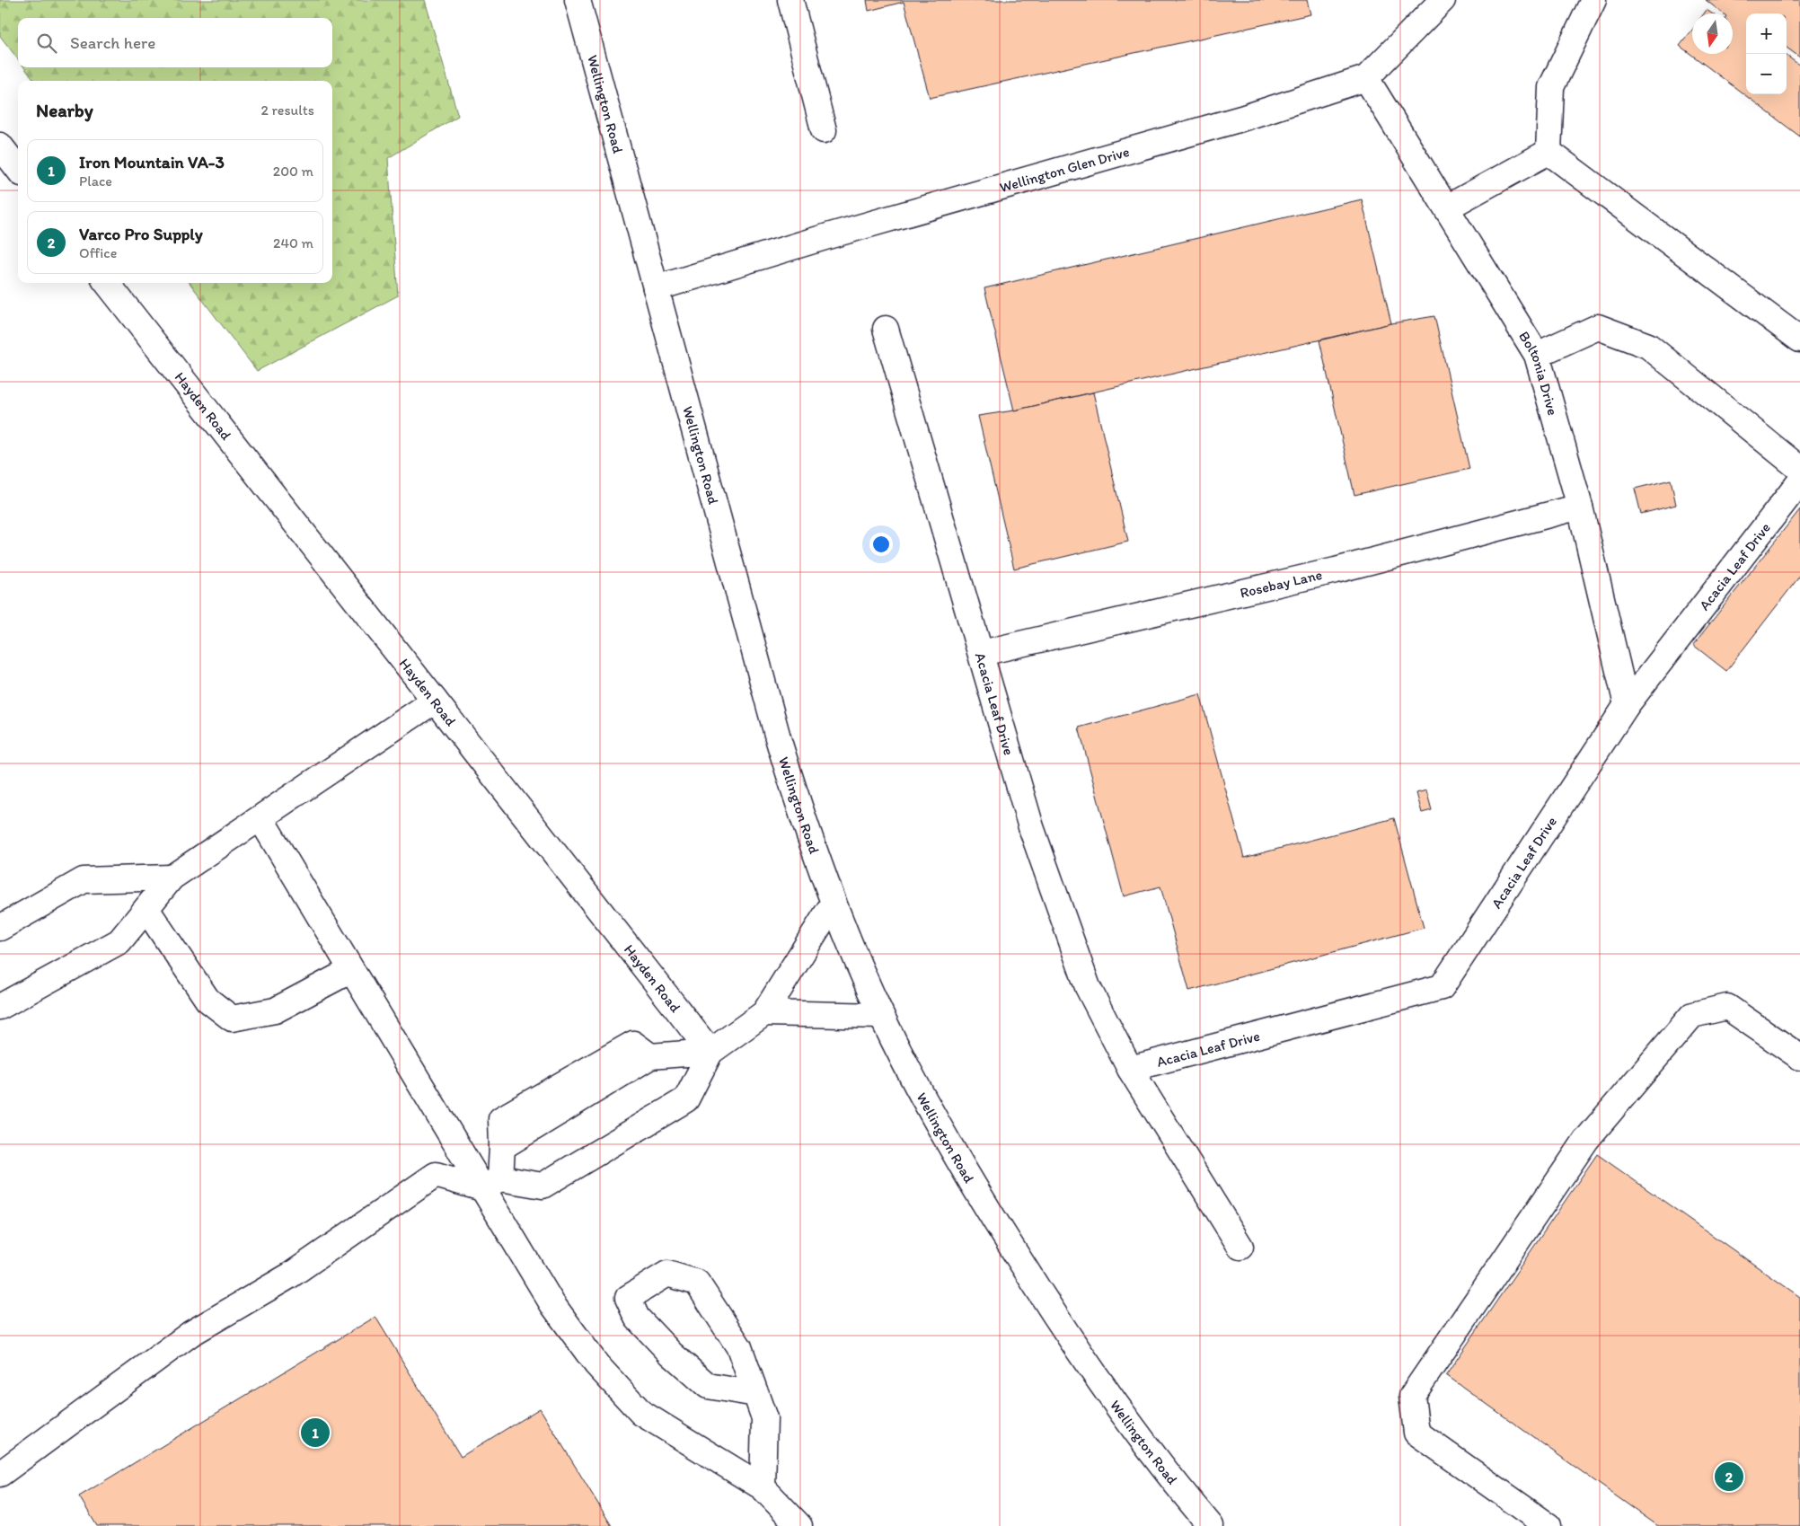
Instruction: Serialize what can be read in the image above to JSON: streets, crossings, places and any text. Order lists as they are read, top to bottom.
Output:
{
  "streets": {
    "street": [
      "Wellington Road",
      "Wellington Glen Drive",
      "Boltonia Drive",
      "Hayden Road",
      "Acacia Leaf Drive",
      "Rosebay Lane"
    ]
  },
  "crossings": [
    ["Wellington Road", "Wellington Glen Drive"],
    ["Wellington Glen Drive", "Boltonia Drive"],
    ["Boltonia Drive", "Acacia Leaf Drive"],
    ["Boltonia Drive", "Rosebay Lane"],
    ["Acacia Leaf Drive", "Rosebay Lane"]
  ],
  "north": "bottom",
  "page": {
    "map_buttons": ["+", "−"],
    "search": "Search here",
    "heading": ["Nearby", "2 results"],
    "list": [
      {
        "mark": "1",
        "name": "Iron Mountain VA-3",
        "note": "Place",
        "value": "200 m"
      },
      {
        "mark": "2",
        "name": "Varco Pro Supply",
        "note": "Office",
        "value": "240 m"
      }
    ],
    "pins": ["1", "2"]
  }
}
